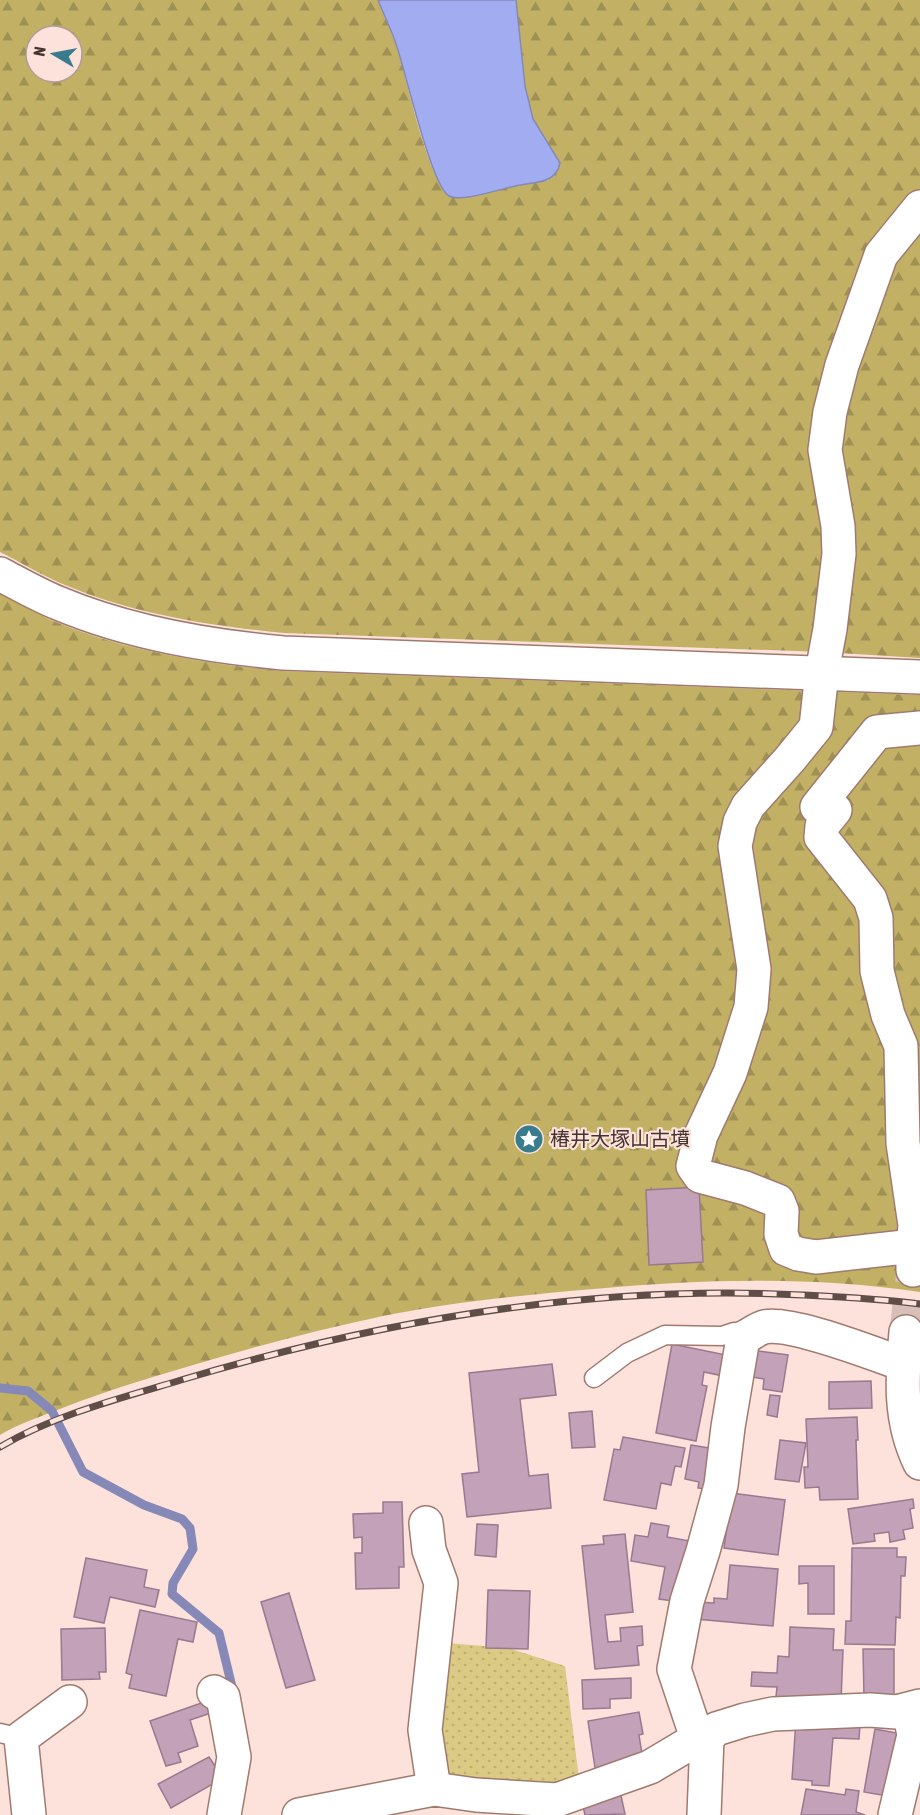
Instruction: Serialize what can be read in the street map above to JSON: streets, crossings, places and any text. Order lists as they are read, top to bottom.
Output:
{
  "places": {
    "place": ["椿井大塚山古墳"]
  },
  "north": "left"
}
